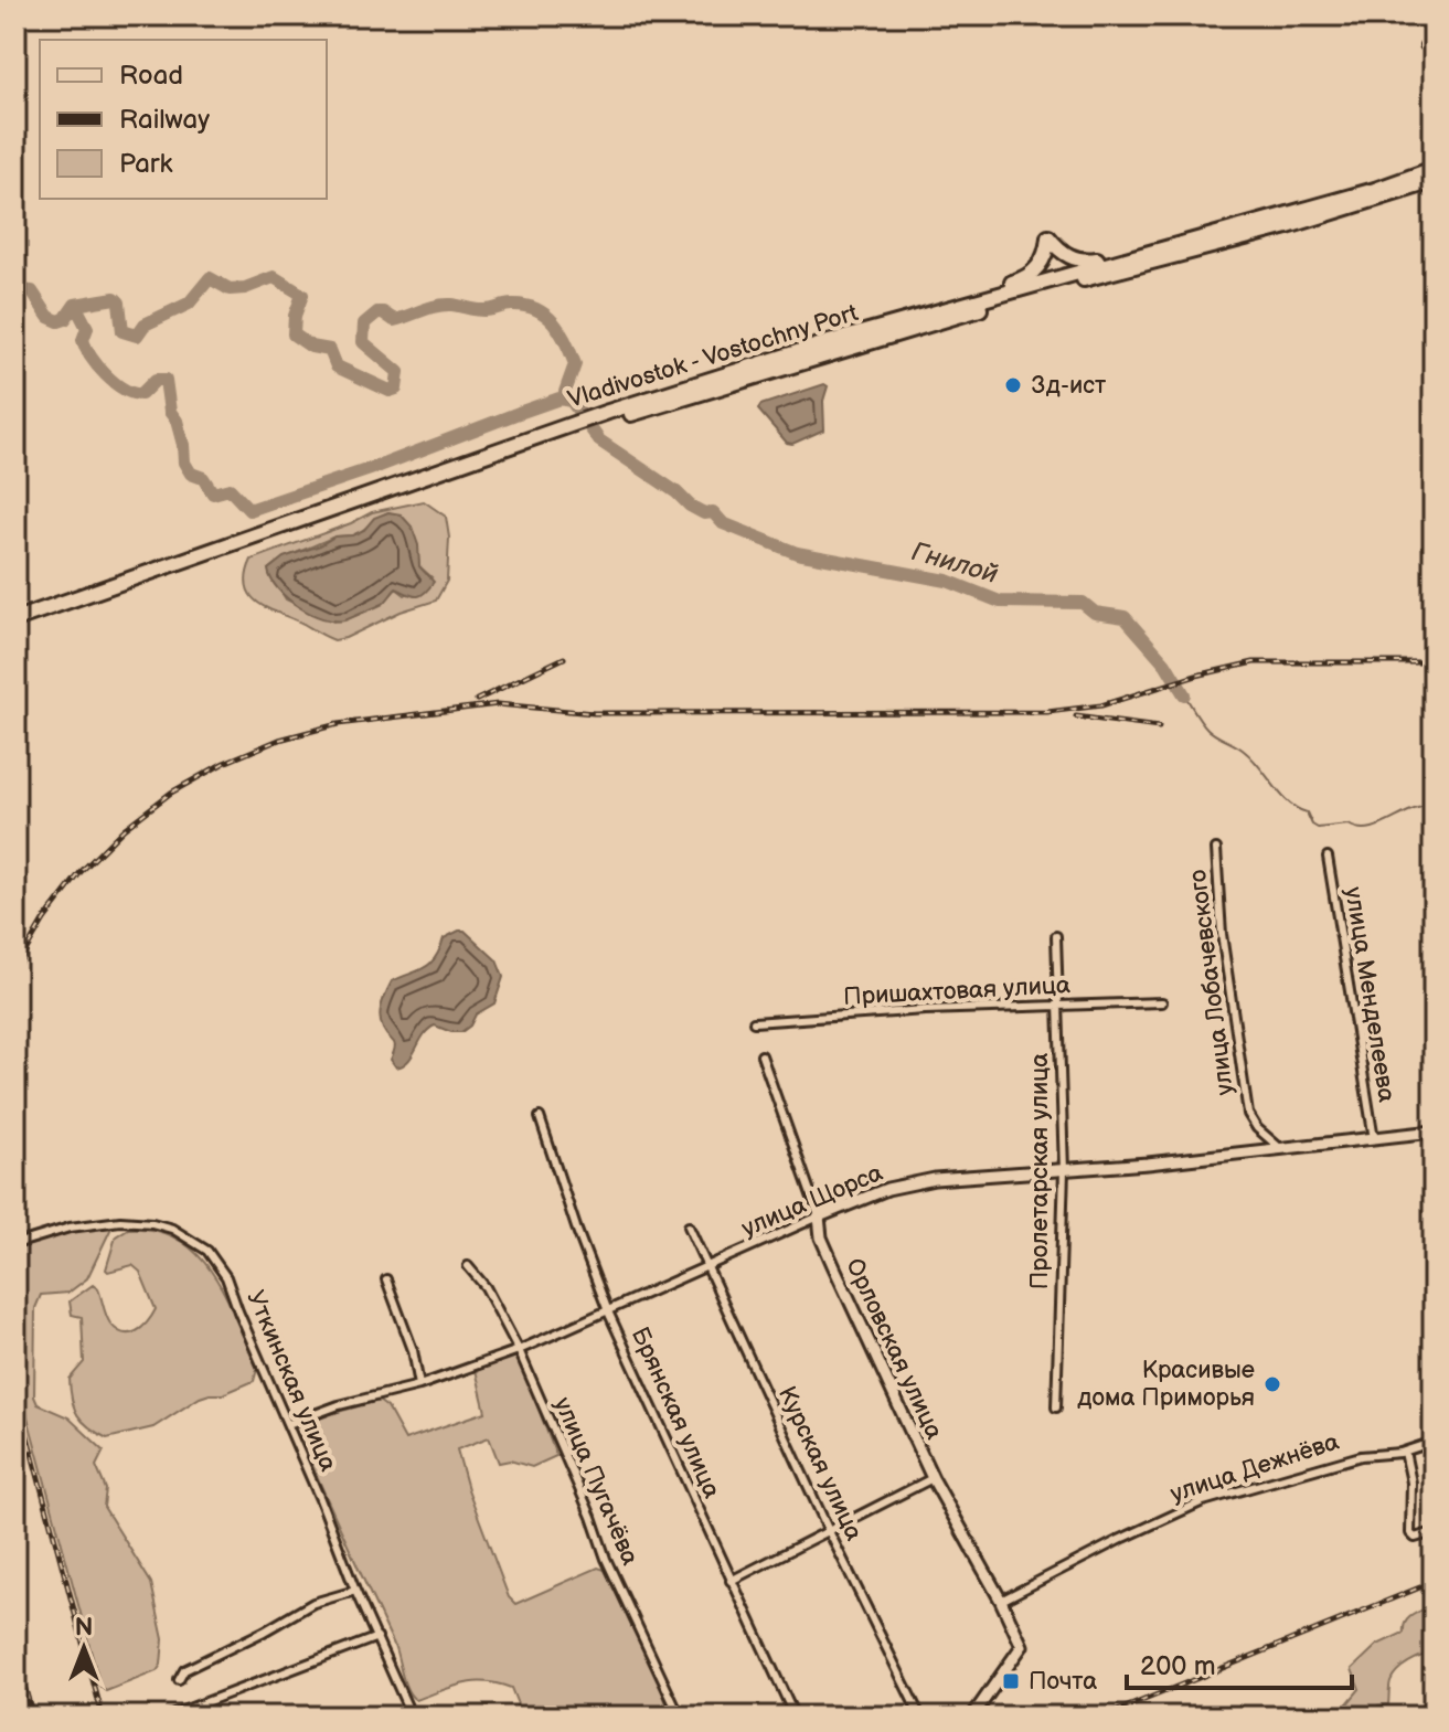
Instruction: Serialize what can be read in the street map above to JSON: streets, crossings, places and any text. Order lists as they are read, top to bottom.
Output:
{
  "streets": {
    "highway": ["Vladivostok - Vostochny Port"],
    "main road": ["улица Щорса", "Орловская улица"],
    "street": [
      "улица Лобачевского",
      "Пришахтовая улица",
      "улица Менделеева",
      "Пролетарская улица",
      "Уткинская улица",
      "Брянская улица",
      "Курская улица",
      "улица Дежнёва",
      "улица Пугачёва"
    ]
  },
  "crossings": [
    ["улица Лобачевского", "улица Щорса"],
    ["Пришахтовая улица", "Пролетарская улица"],
    ["улица Менделеева", "улица Щорса"],
    ["Пролетарская улица", "улица Щорса"],
    ["улица Щорса", "Орловская улица"],
    ["улица Щорса", "Уткинская улица"],
    ["улица Щорса", "Брянская улица"],
    ["улица Щорса", "Курская улица"],
    ["улица Щорса", "улица Пугачёва"],
    ["Орловская улица", "улица Дежнёва"]
  ],
  "water": ["Гнилой"],
  "places": {
    "other": ["3д-ист", "Красивые дома Приморья"],
    "transit": ["Почта"]
  },
  "legend": ["Road", "Railway", "Park"],
  "scale_bar": "200 m",
  "north": "top"
}
